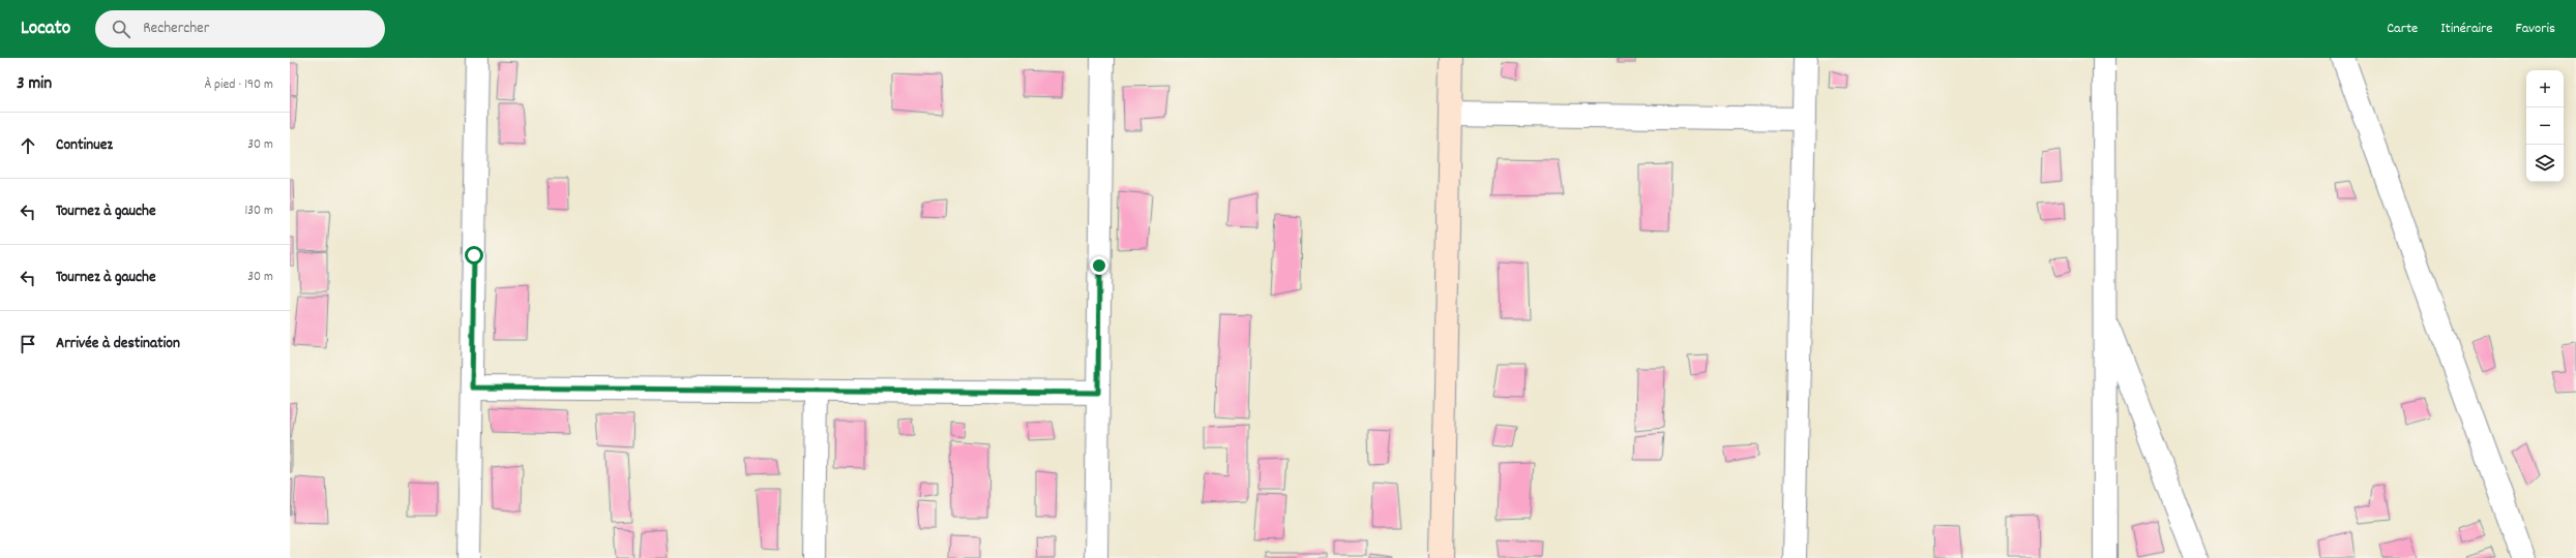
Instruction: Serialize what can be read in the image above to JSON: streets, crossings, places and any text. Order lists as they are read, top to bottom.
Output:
{
  "page": {
    "header": "Locato",
    "search": "Rechercher",
    "nav": ["Carte", "Itinéraire", "Favoris"],
    "heading": ["3 min", "À pied · 190 m"],
    "map_buttons": ["+", "−"],
    "list": [
      ["Continuez", "30 m"],
      ["Tournez à gauche", "130 m"],
      ["Tournez à gauche", "30 m"],
      "Arrivée à destination"
    ]
  }
}
